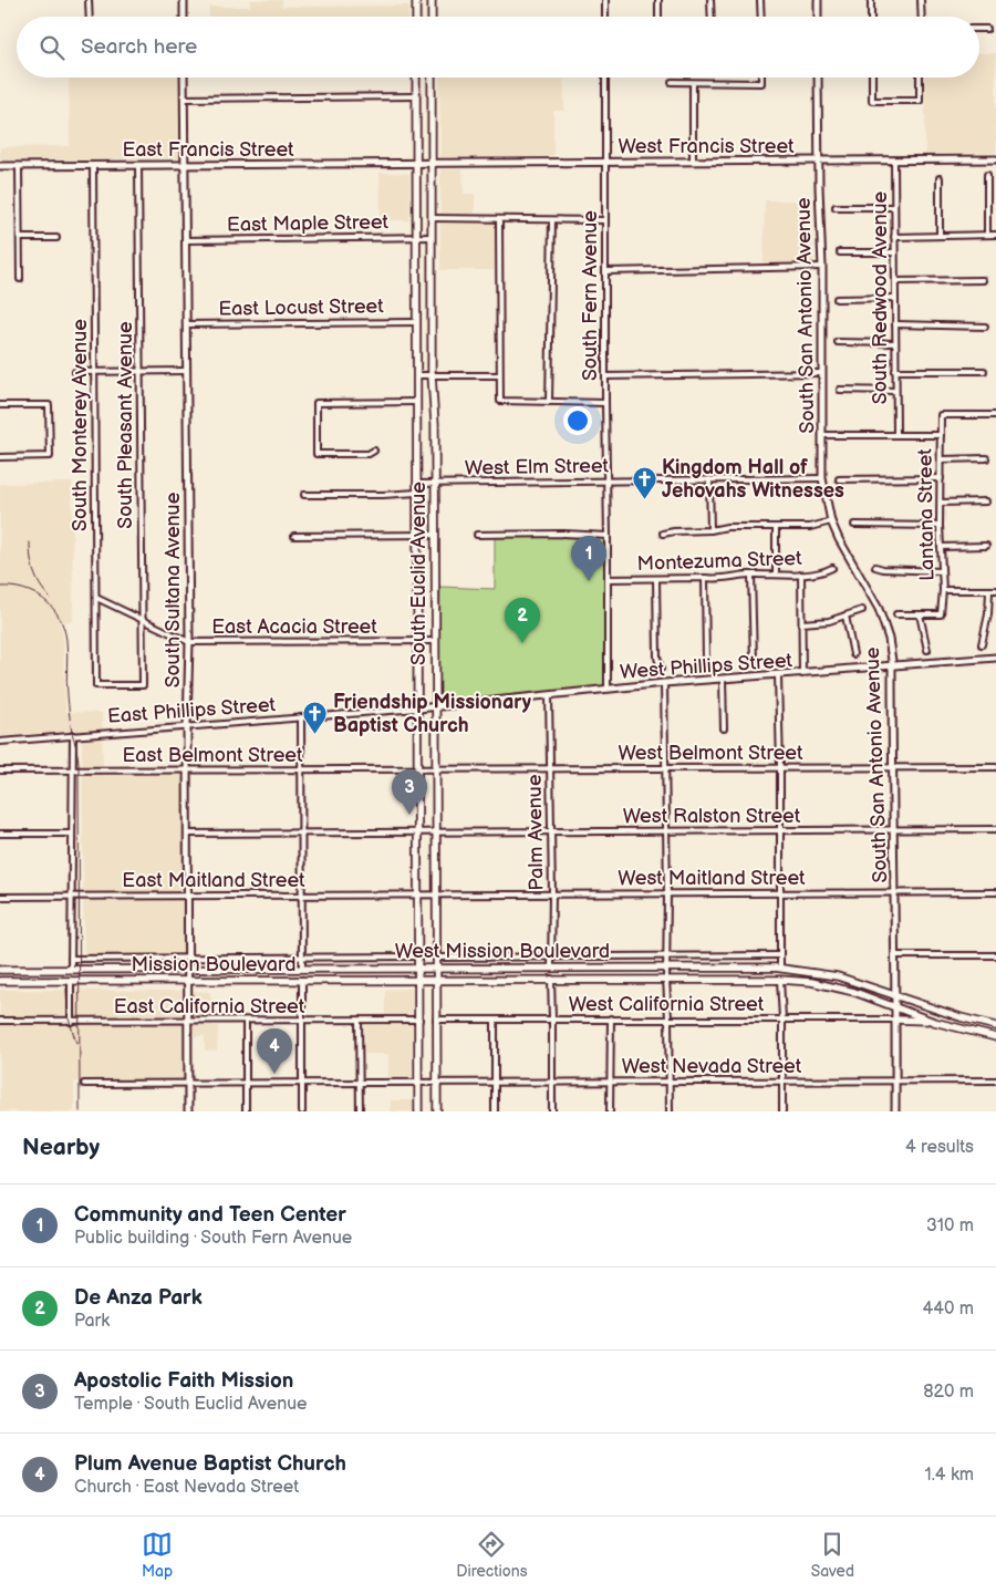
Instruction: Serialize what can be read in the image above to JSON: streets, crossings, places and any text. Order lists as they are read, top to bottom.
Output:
{
  "streets": {
    "main road": ["South Euclid Avenue", "West Mission Boulevard", "Mission Boulevard"],
    "street": [
      "West Francis Street",
      "East Francis Street",
      "East Maple Street",
      "South Fern Avenue",
      "South Redwood Avenue",
      "East Locust Street",
      "South San Antonio Avenue",
      "South Monterey Avenue",
      "South Pleasant Avenue",
      "West Elm Street",
      "Lantana Street",
      "Montezuma Street",
      "South Sultana Avenue",
      "East Acacia Street",
      "West Phillips Street",
      "East Phillips Street",
      "West Belmont Street",
      "East Belmont Street",
      "West Ralston Street",
      "Palm Avenue",
      "West Maitland Street",
      "East Maitland Street",
      "West California Street",
      "East California Street",
      "West Nevada Street"
    ]
  },
  "crossings": [
    ["West Francis Street", "East Francis Street"],
    ["West Francis Street", "South Fern Avenue"],
    ["West Francis Street", "South Redwood Avenue"],
    ["West Francis Street", "South San Antonio Avenue"],
    ["West Francis Street", "South Euclid Avenue"],
    ["East Francis Street", "South Monterey Avenue"],
    ["East Francis Street", "South Pleasant Avenue"],
    ["East Francis Street", "South Euclid Avenue"],
    ["East Francis Street", "South Sultana Avenue"],
    ["East Maple Street", "South Euclid Avenue"],
    ["East Maple Street", "South Sultana Avenue"],
    ["South Fern Avenue", "West Elm Street"],
    ["South Fern Avenue", "Montezuma Street"],
    ["South Fern Avenue", "West Phillips Street"],
    ["East Locust Street", "South Euclid Avenue"],
    ["East Locust Street", "South Sultana Avenue"],
    ["South San Antonio Avenue", "West Elm Street"],
    ["South San Antonio Avenue", "West Phillips Street"],
    ["South San Antonio Avenue", "West Belmont Street"],
    ["South San Antonio Avenue", "West Ralston Street"],
    ["South San Antonio Avenue", "West Maitland Street"],
    ["South San Antonio Avenue", "West Mission Boulevard"],
    ["South San Antonio Avenue", "West California Street"],
    ["South San Antonio Avenue", "West Nevada Street"],
    ["South Monterey Avenue", "South Pleasant Avenue"],
    ["South Monterey Avenue", "East Acacia Street"],
    ["South Pleasant Avenue", "East Acacia Street"],
    ["West Elm Street", "South Euclid Avenue"],
    ["South Euclid Avenue", "East Acacia Street"],
    ["South Euclid Avenue", "West Phillips Street"],
    ["South Euclid Avenue", "East Phillips Street"],
    ["South Euclid Avenue", "West Belmont Street"],
    ["South Euclid Avenue", "East Belmont Street"],
    ["South Euclid Avenue", "West Ralston Street"],
    ["South Euclid Avenue", "West Maitland Street"],
    ["South Euclid Avenue", "East Maitland Street"],
    ["South Euclid Avenue", "West Mission Boulevard"],
    ["South Euclid Avenue", "Mission Boulevard"],
    ["South Euclid Avenue", "West California Street"],
    ["South Euclid Avenue", "East California Street"],
    ["South Euclid Avenue", "West Nevada Street"],
    ["South Sultana Avenue", "East Acacia Street"],
    ["South Sultana Avenue", "East Phillips Street"],
    ["South Sultana Avenue", "East Belmont Street"],
    ["South Sultana Avenue", "West Ralston Street"],
    ["South Sultana Avenue", "East Maitland Street"],
    ["South Sultana Avenue", "West Mission Boulevard"],
    ["South Sultana Avenue", "Mission Boulevard"],
    ["South Sultana Avenue", "East California Street"],
    ["South Sultana Avenue", "West Nevada Street"],
    ["West Phillips Street", "East Phillips Street"],
    ["West Phillips Street", "Palm Avenue"],
    ["West Belmont Street", "East Belmont Street"],
    ["West Belmont Street", "Palm Avenue"],
    ["West Ralston Street", "Palm Avenue"],
    ["Palm Avenue", "West Maitland Street"],
    ["Palm Avenue", "West Mission Boulevard"],
    ["West Maitland Street", "East Maitland Street"],
    ["West Mission Boulevard", "Mission Boulevard"]
  ],
  "places": {
    "church": ["Kingdom Hall of Jehovahs Witnesses", "Friendship Missionary Baptist Church"]
  },
  "page": {
    "search": "Search here",
    "pins": [
      "1",
      "2",
      "3",
      "4"
    ],
    "heading": ["Nearby", "4 results"],
    "list": [
      {
        "mark": "1",
        "name": "Community and Teen Center",
        "note": "Public building · South Fern Avenue",
        "value": "310 m"
      },
      {
        "mark": "2",
        "name": "De Anza Park",
        "note": "Park",
        "value": "440 m"
      },
      {
        "mark": "3",
        "name": "Apostolic Faith Mission",
        "note": "Temple · South Euclid Avenue",
        "value": "820 m"
      },
      {
        "mark": "4",
        "name": "Plum Avenue Baptist Church",
        "note": "Church · East Nevada Street",
        "value": "1.4 km"
      }
    ],
    "nav": ["Map", "Directions", "Saved"]
  }
}
